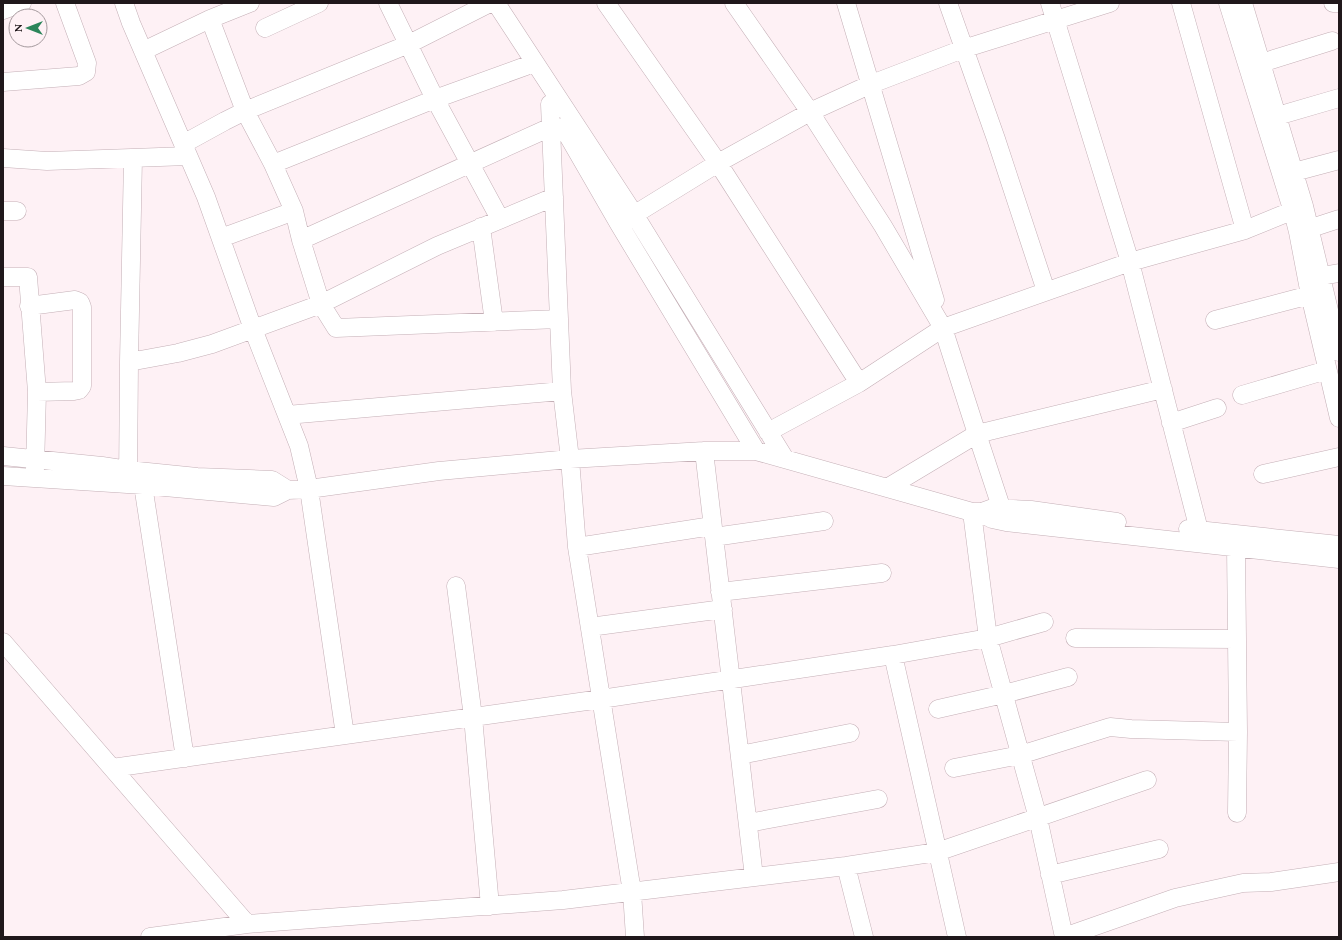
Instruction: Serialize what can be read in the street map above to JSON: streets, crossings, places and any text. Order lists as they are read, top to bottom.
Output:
{
  "north": "left"
}
